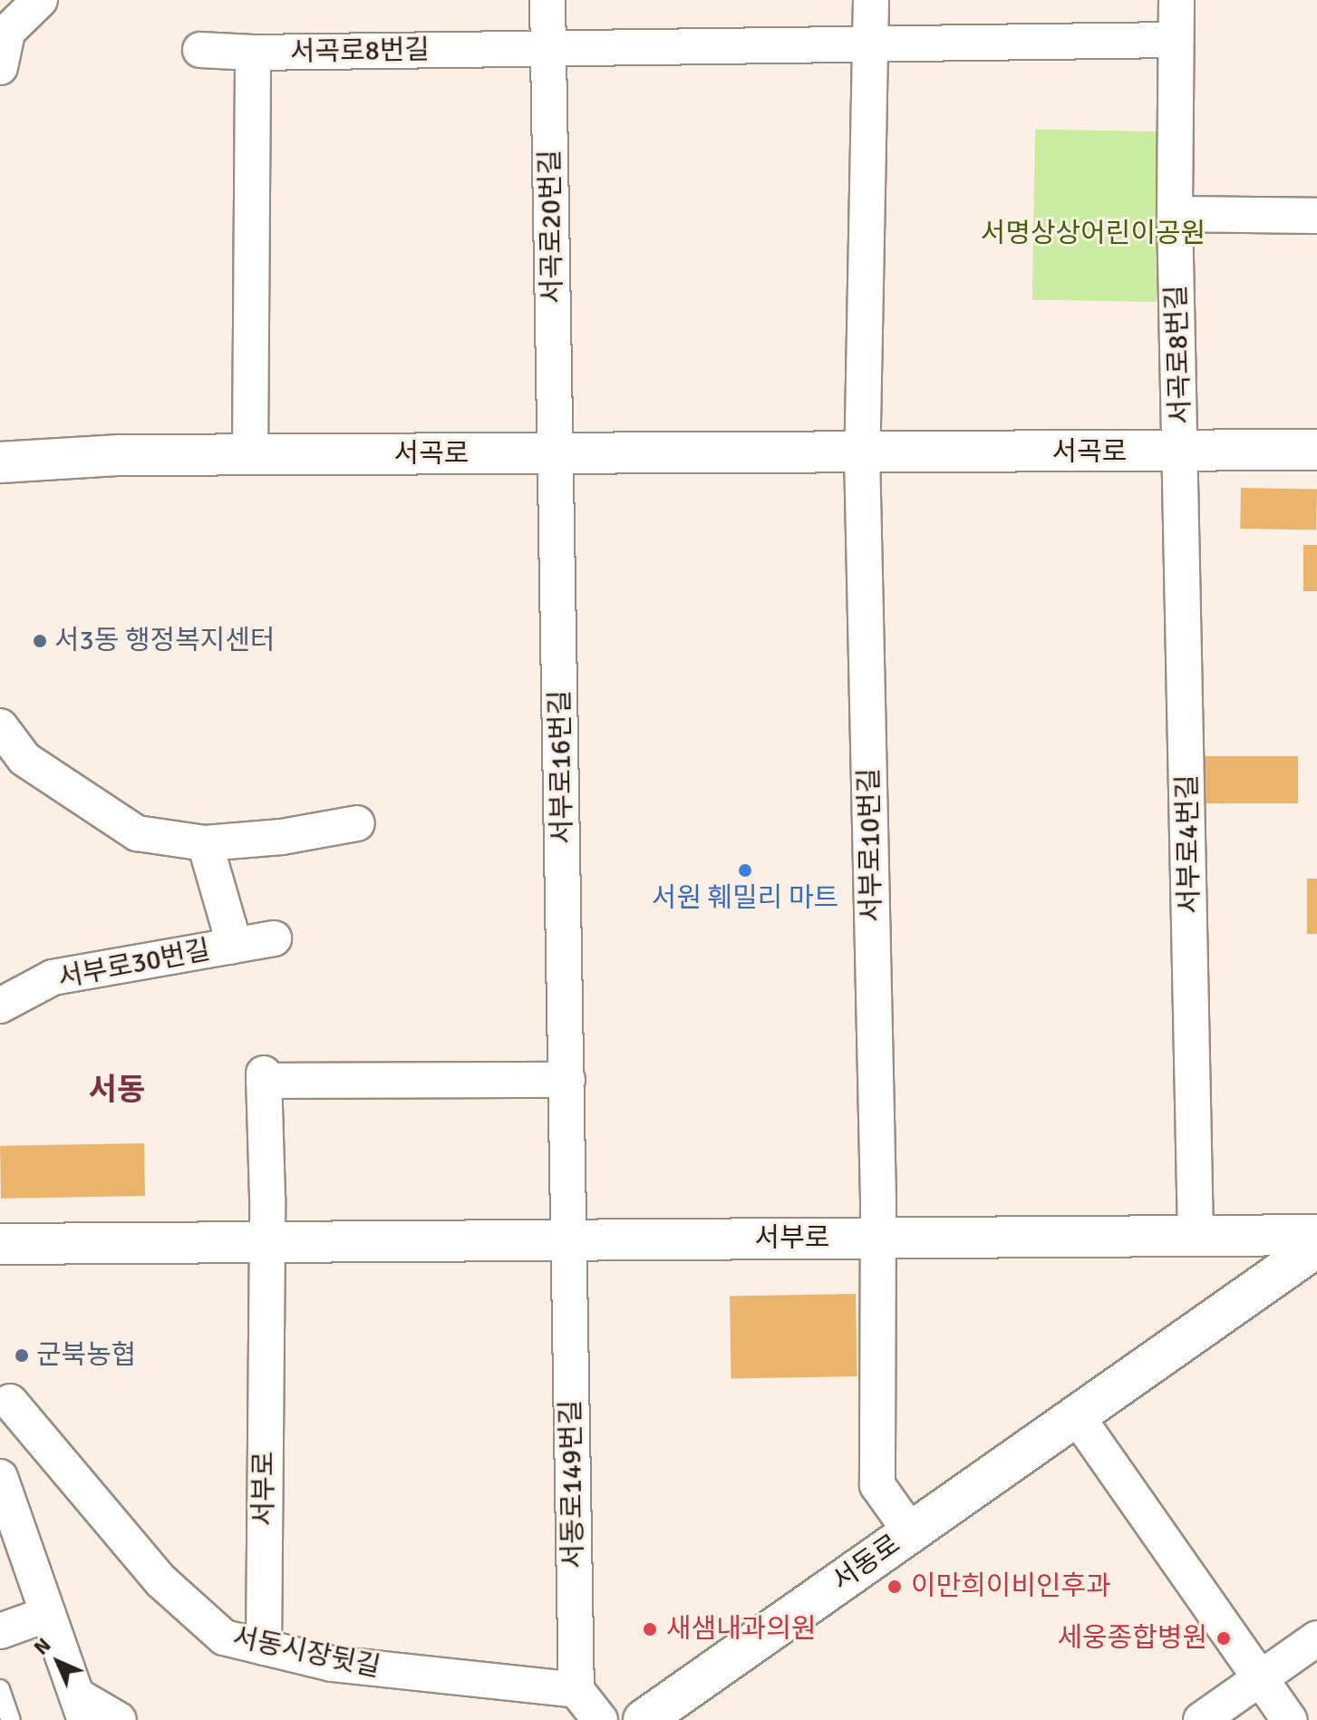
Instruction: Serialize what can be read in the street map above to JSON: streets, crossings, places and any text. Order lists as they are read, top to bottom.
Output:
{
  "streets": {
    "street": [
      "서곡로8번길",
      "서곡로20번길",
      "서곡로",
      "서부로16번길",
      "서부로4번길",
      "서부로10번길",
      "서부로30번길",
      "서부로",
      "서동로149번길",
      "서동로",
      "서동시장뒷길"
    ]
  },
  "crossings": [
    ["서곡로8번길", "서곡로20번길"],
    ["서곡로8번길", "서곡로"],
    ["서곡로8번길", "서부로4번길"],
    ["서곡로20번길", "서곡로"],
    ["서곡로20번길", "서부로16번길"],
    ["서곡로", "서부로16번길"],
    ["서곡로", "서부로4번길"],
    ["서곡로", "서부로10번길"],
    ["서부로16번길", "서부로"],
    ["서부로16번길", "서동로149번길"],
    ["서부로4번길", "서부로"],
    ["서부로10번길", "서부로"],
    ["서부로10번길", "서동로"],
    ["서부로", "서동로149번길"],
    ["서부로", "서동로"],
    ["서부로", "서동시장뒷길"],
    ["서동로149번길", "서동시장뒷길"]
  ],
  "districts": ["서동"],
  "parks": ["서명상상어린이공원"],
  "places": [
    "서3동 행정복지센터",
    "서원 훼밀리 마트",
    "군북농협",
    "이만희이비인후과",
    "새샘내과의원",
    "세웅종합병원"
  ],
  "north": "top left"
}
